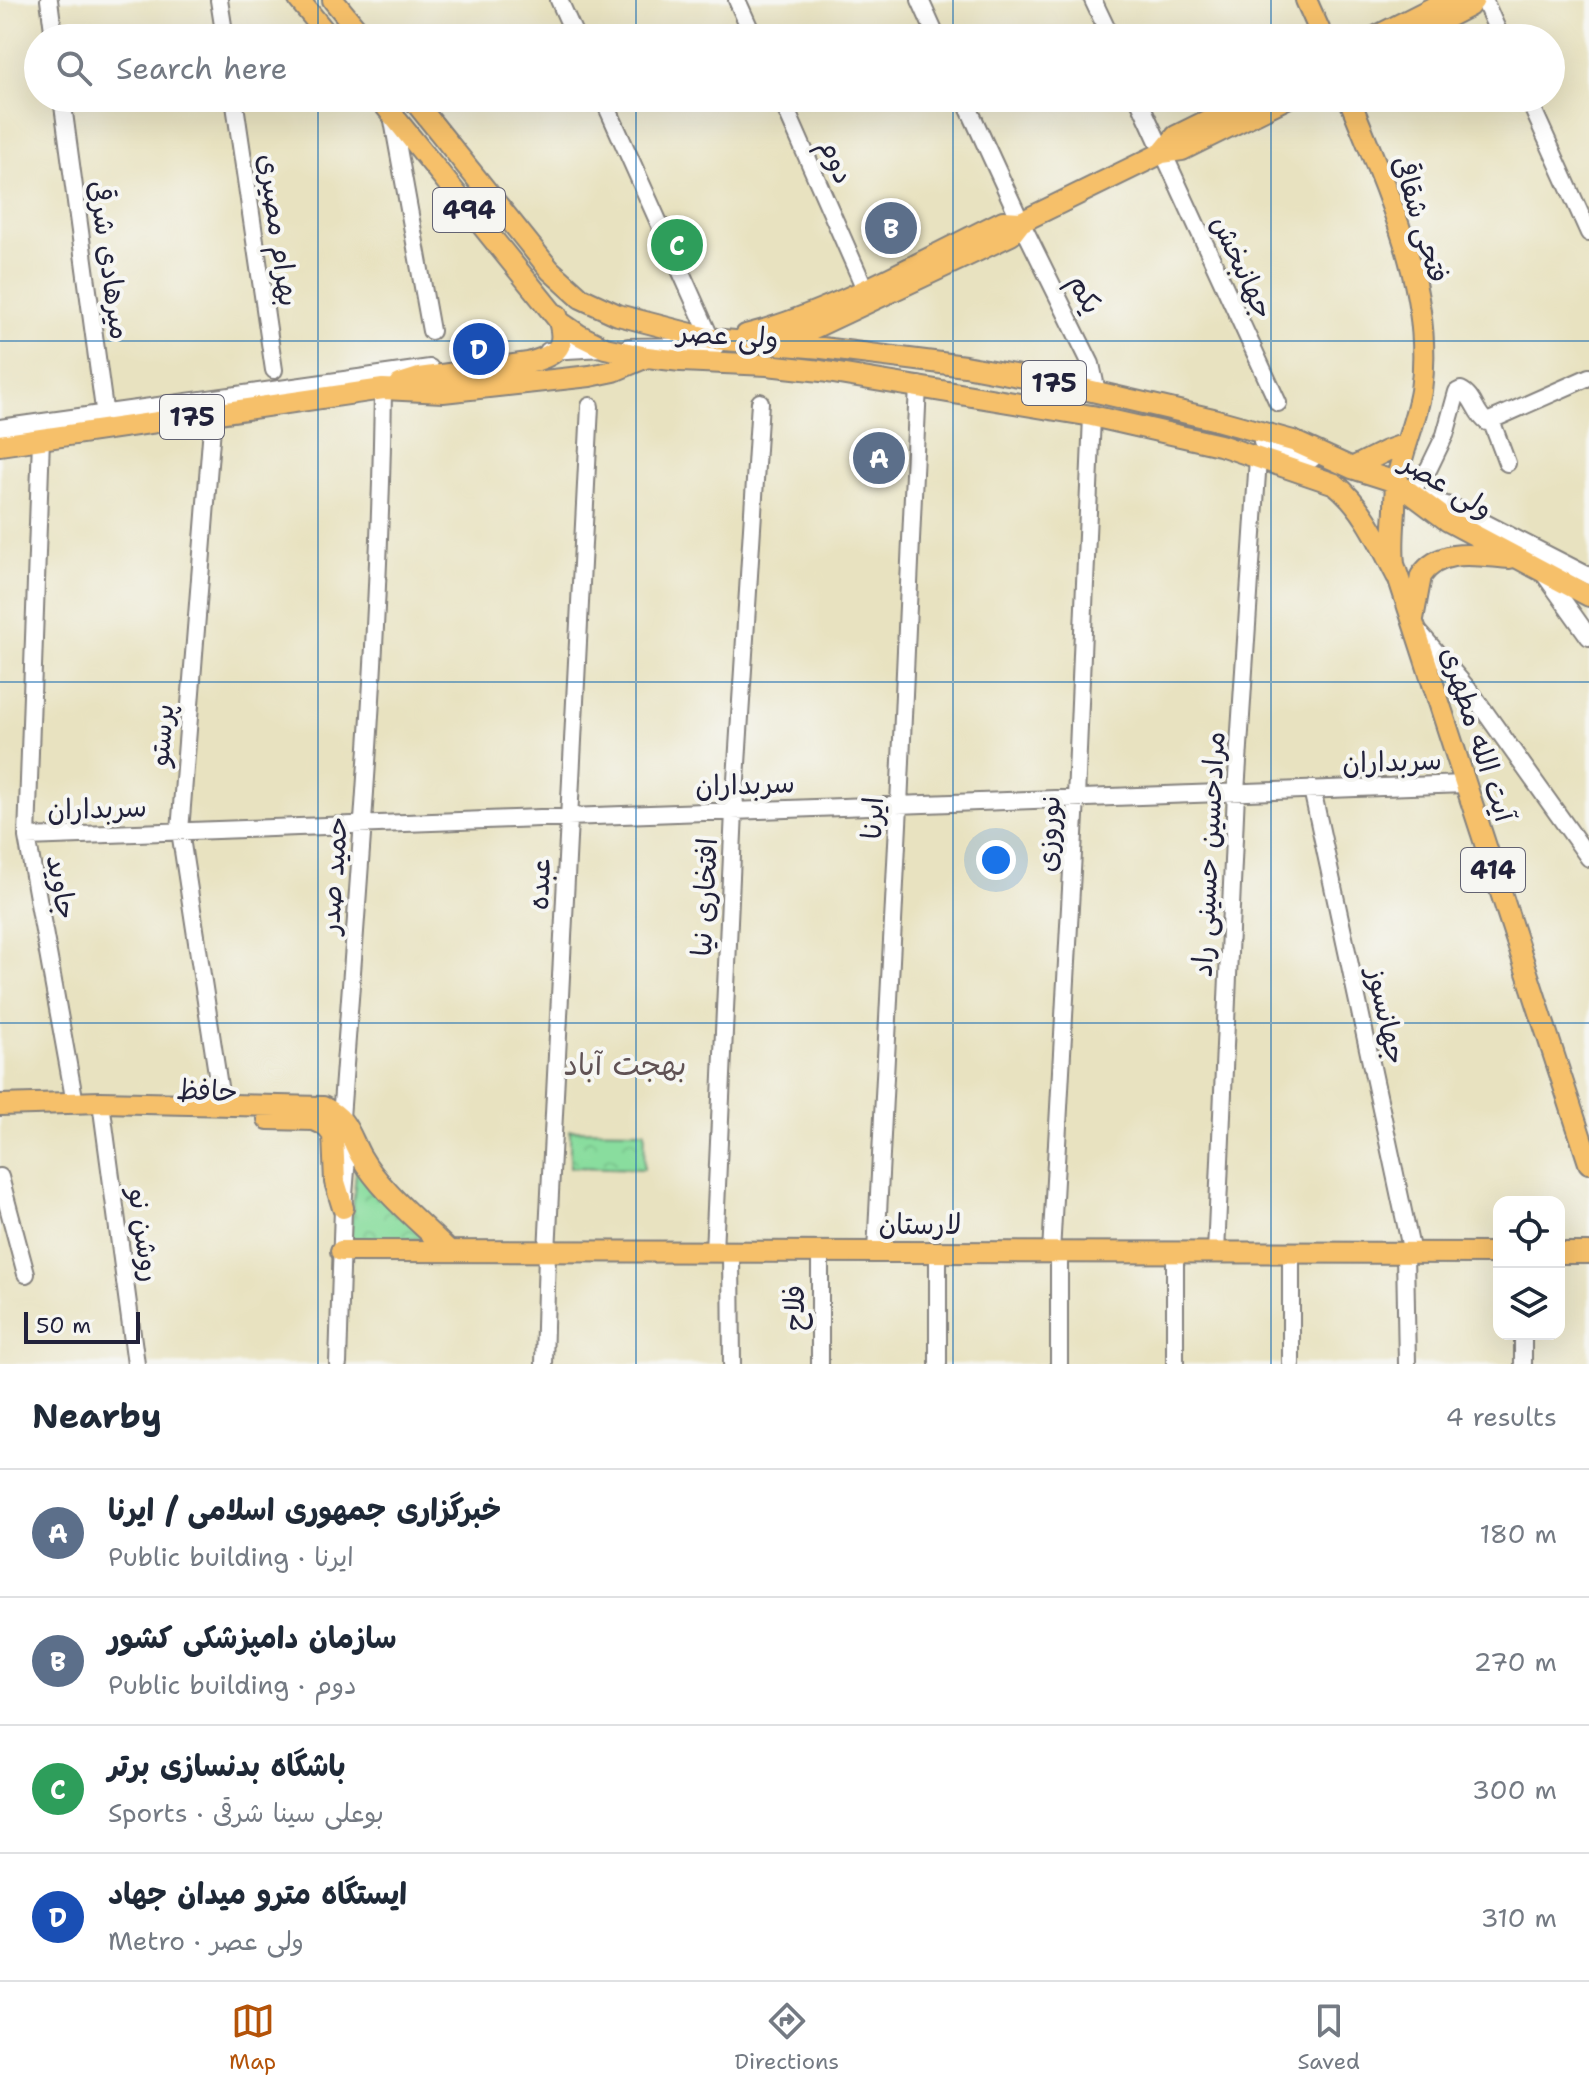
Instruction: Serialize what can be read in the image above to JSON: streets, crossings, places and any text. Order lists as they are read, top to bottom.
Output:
{
  "streets": {
    "main road": [
      "494",
      "فتحی شقاقی",
      "ولی عصر",
      "175",
      "آیت الله مطهری",
      "414",
      "حافظ",
      "لارستان"
    ],
    "street": [
      "دوم",
      "بهرام مصیری",
      "میرهادی شرقی",
      "جهانبخش",
      "یکم",
      "پرستو",
      "سربداران",
      "ايرنا",
      "نوروزی",
      "مرادحسین حسینی راد",
      "حمید صدر",
      "عبده",
      "جاوید",
      "افتخاری نیا",
      "جهانسوز",
      "روشن نو",
      "فلاح"
    ]
  },
  "crossings": [
    ["494", "ولی عصر"],
    ["فتحی شقاقی", "ولی عصر"],
    ["فتحی شقاقی", "آیت الله مطهری"],
    ["میرهادی شرقی", "ولی عصر"],
    ["یکم", "ولی عصر"],
    ["ولی عصر", "آیت الله مطهری"],
    ["ولی عصر", "پرستو"],
    ["ولی عصر", "ايرنا"],
    ["ولی عصر", "نوروزی"],
    ["ولی عصر", "مرادحسین حسینی راد"],
    ["ولی عصر", "حمید صدر"],
    ["ولی عصر", "جاوید"],
    ["آیت الله مطهری", "سربداران"],
    ["پرستو", "سربداران"],
    ["پرستو", "حافظ"],
    ["سربداران", "ايرنا"],
    ["سربداران", "نوروزی"],
    ["سربداران", "مرادحسین حسینی راد"],
    ["سربداران", "حمید صدر"],
    ["سربداران", "عبده"],
    ["سربداران", "جاوید"],
    ["سربداران", "افتخاری نیا"],
    ["سربداران", "جهانسوز"],
    ["ايرنا", "لارستان"],
    ["نوروزی", "لارستان"],
    ["مرادحسین حسینی راد", "لارستان"],
    ["حمید صدر", "حافظ"],
    ["حمید صدر", "لارستان"],
    ["عبده", "لارستان"],
    ["جاوید", "حافظ"],
    ["افتخاری نیا", "لارستان"],
    ["جهانسوز", "لارستان"],
    ["حافظ", "روشن نو"],
    ["لارستان", "فلاح"]
  ],
  "districts": ["بهجت آباد"],
  "scale_bar": "50 m",
  "page": {
    "search": "Search here",
    "pins": [
      "B",
      "C",
      "D",
      "A"
    ],
    "scale": "50 m",
    "heading": ["Nearby", "4 results"],
    "list": [
      {
        "mark": "A",
        "name": "خبرگزاری جمهوری اسلامی / ایرنا",
        "note": "Public building · ايرنا",
        "value": "180 m"
      },
      {
        "mark": "B",
        "name": "سازمان دامپزشکی کشور",
        "note": "Public building · دوم",
        "value": "270 m"
      },
      {
        "mark": "C",
        "name": "باشگاه بدنسازی برتر",
        "note": "Sports · بوعلی سینا شرقی",
        "value": "300 m"
      },
      {
        "mark": "D",
        "name": "ایستگاه مترو میدان جهاد",
        "note": "Metro · ولی عصر",
        "value": "310 m"
      }
    ],
    "nav": ["Map", "Directions", "Saved"]
  }
}
